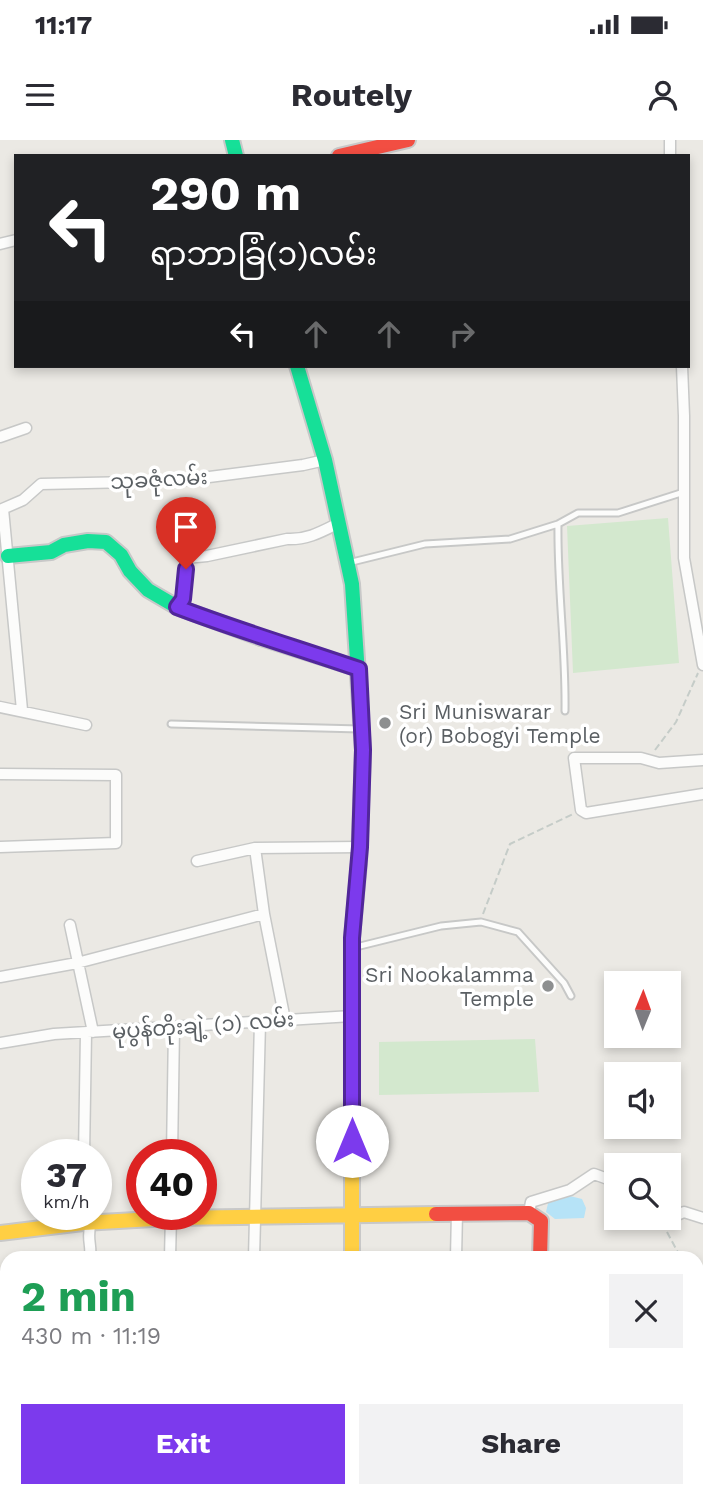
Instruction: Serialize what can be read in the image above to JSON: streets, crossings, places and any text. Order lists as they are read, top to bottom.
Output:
{
  "streets": {
    "street": ["သုခဇုံလမ်း", "မုပွန်တိုးချဲ့ (၁) လမ်း"]
  },
  "places": ["Sri Muniswarar (or) Bobogyi Temple", "Sri Nookalamma Temple"],
  "north": "top",
  "page": {
    "status": "11:17",
    "header": "Routely",
    "turn": ["290 m", "ရာဘာခြံ(၁)လမ်း"],
    "speed": "37 km/h",
    "limit": "40",
    "heading": ["2 min", "430 m · 11:19"],
    "buttons": ["Exit", "Share"]
  }
}
